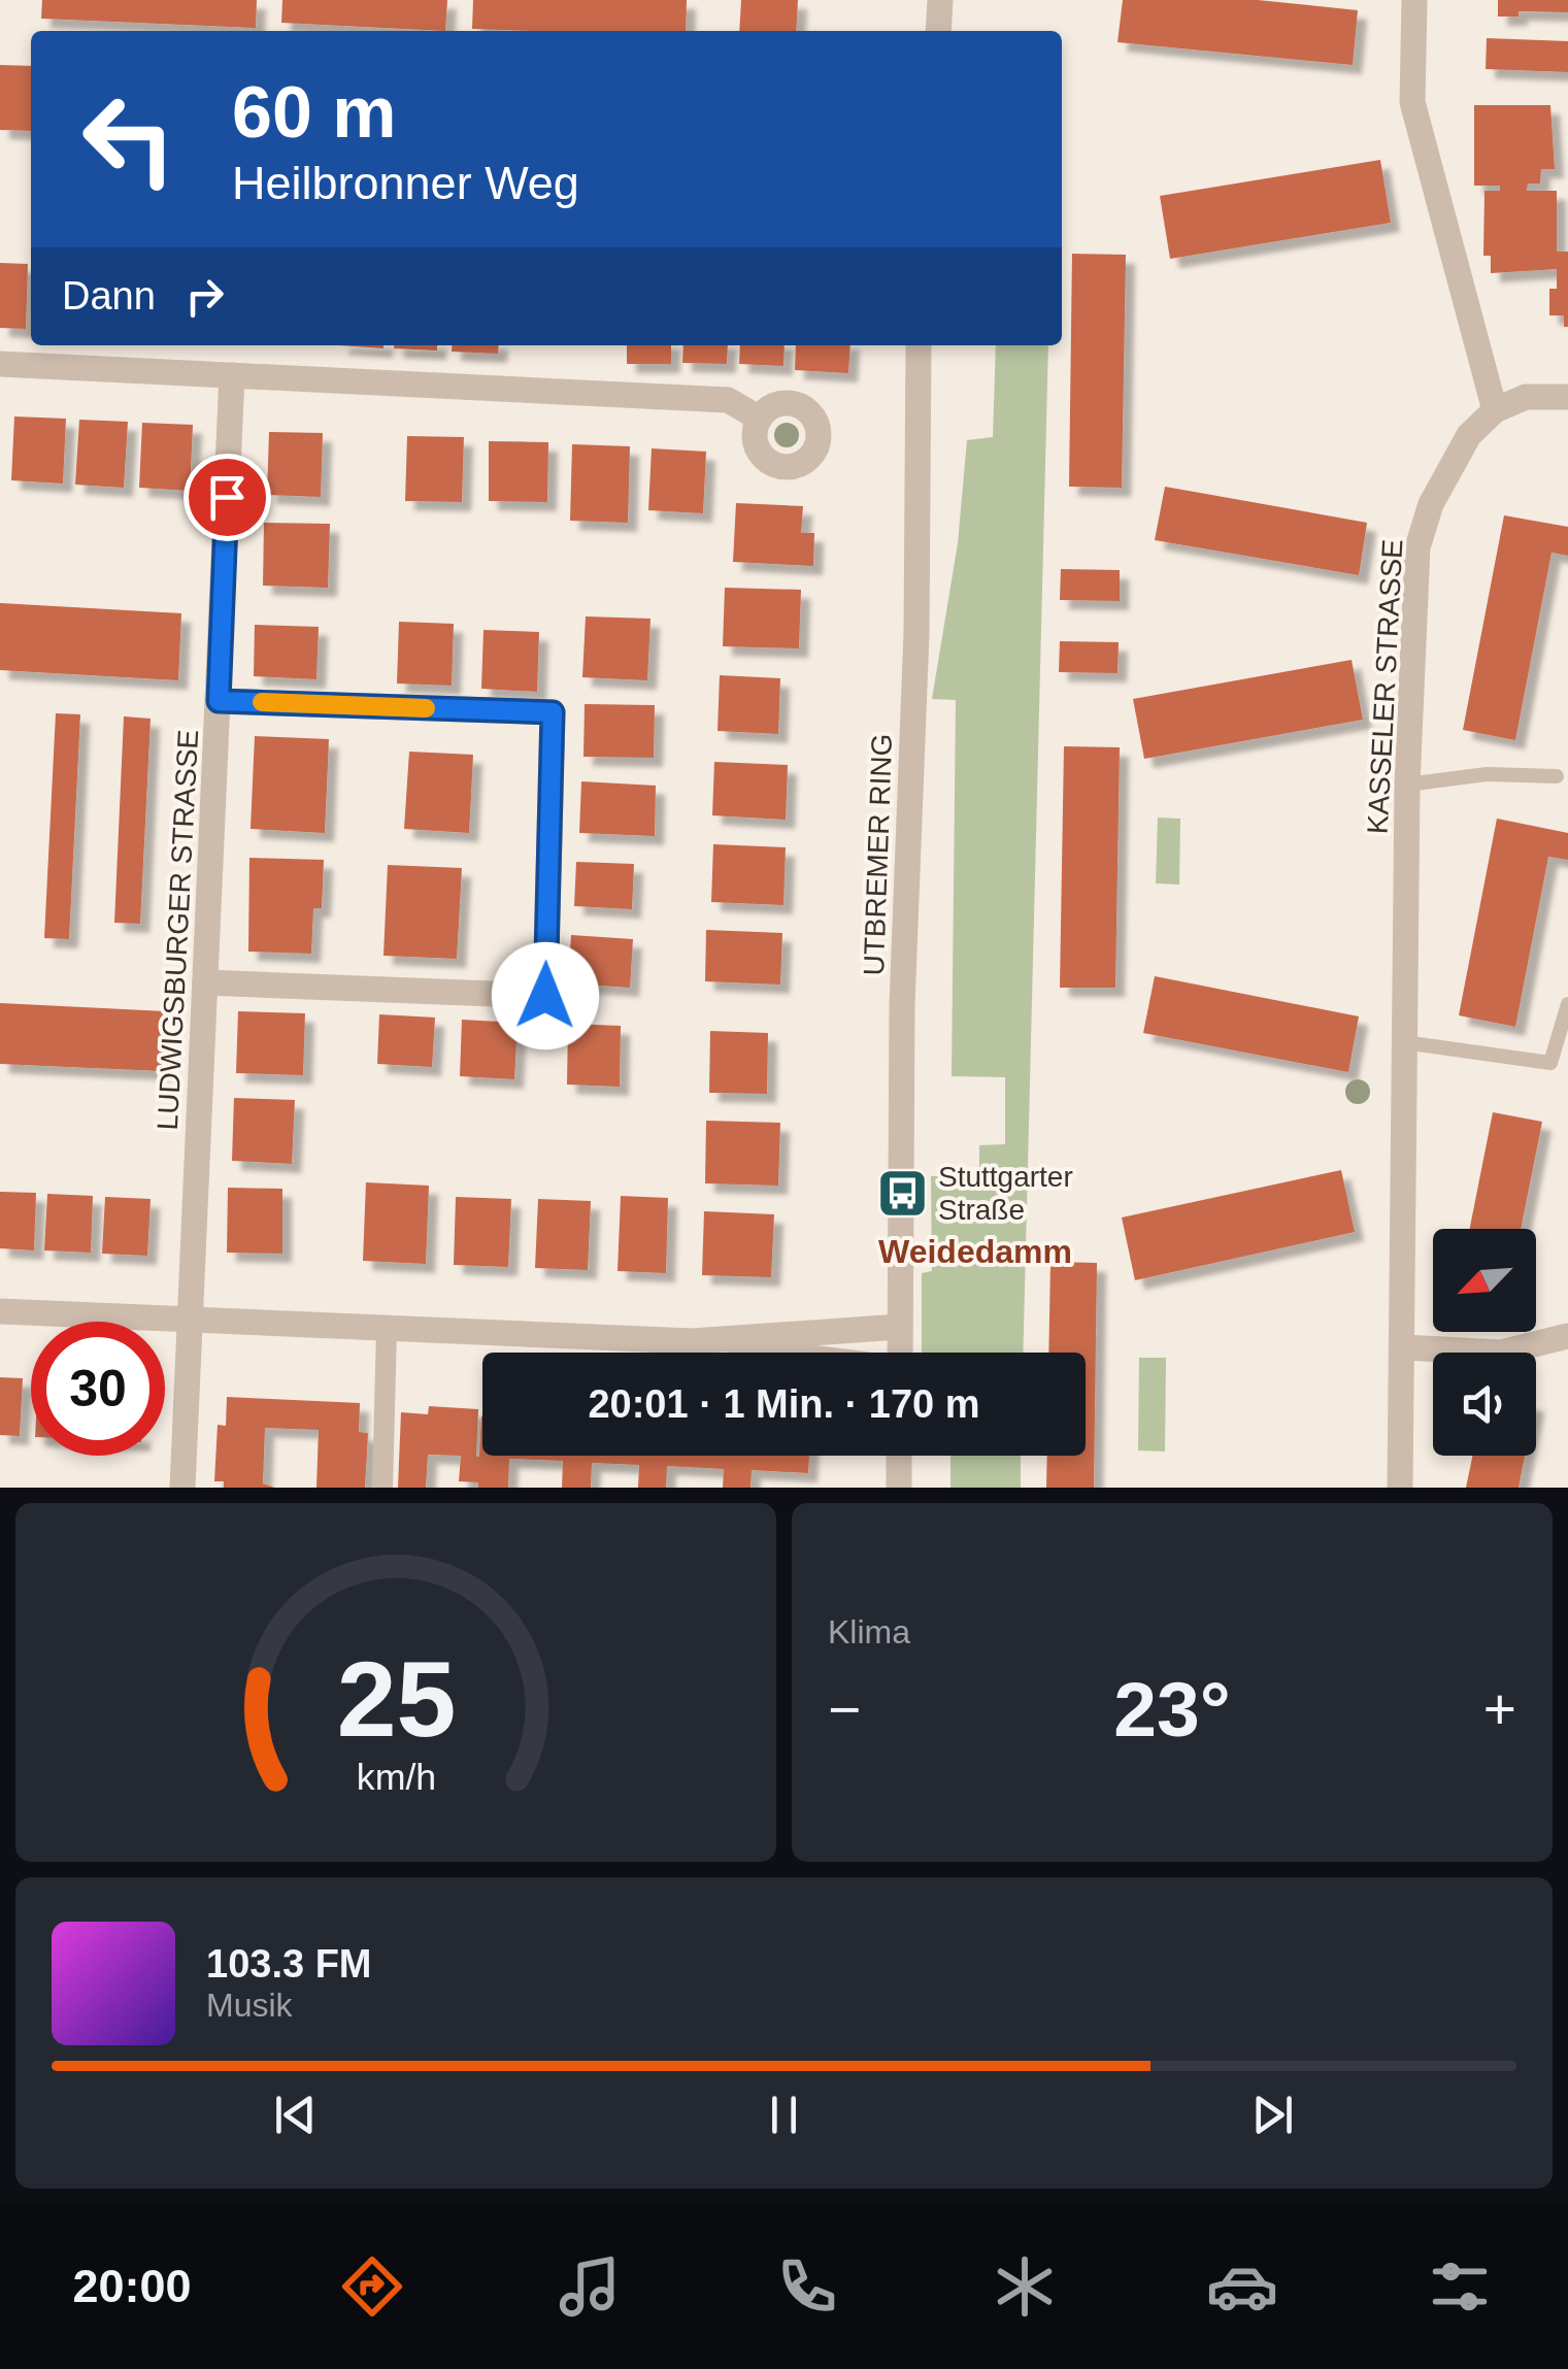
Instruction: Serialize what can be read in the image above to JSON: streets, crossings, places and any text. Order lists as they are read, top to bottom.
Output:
{
  "streets": {
    "street": ["KASSELER STRASSE", "UTBREMER RING", "LUDWIGSBURGER STRASSE"]
  },
  "districts": ["Weidedamm"],
  "places": {
    "bus stop": ["Stuttgarter Straße"]
  },
  "north": "bottom left",
  "page": {
    "turn": ["60 m", "Heilbronner Weg"],
    "then": "Dann",
    "limit": "30",
    "trip": "20:01 · 1 Min. · 170 m",
    "tile": "Klima",
    "heat": ["−", "23°", "+"],
    "song": ["103.3 FM", "Musik"],
    "tabs": "20:00",
    "gauge": ["25", "km/h"]
  }
}
